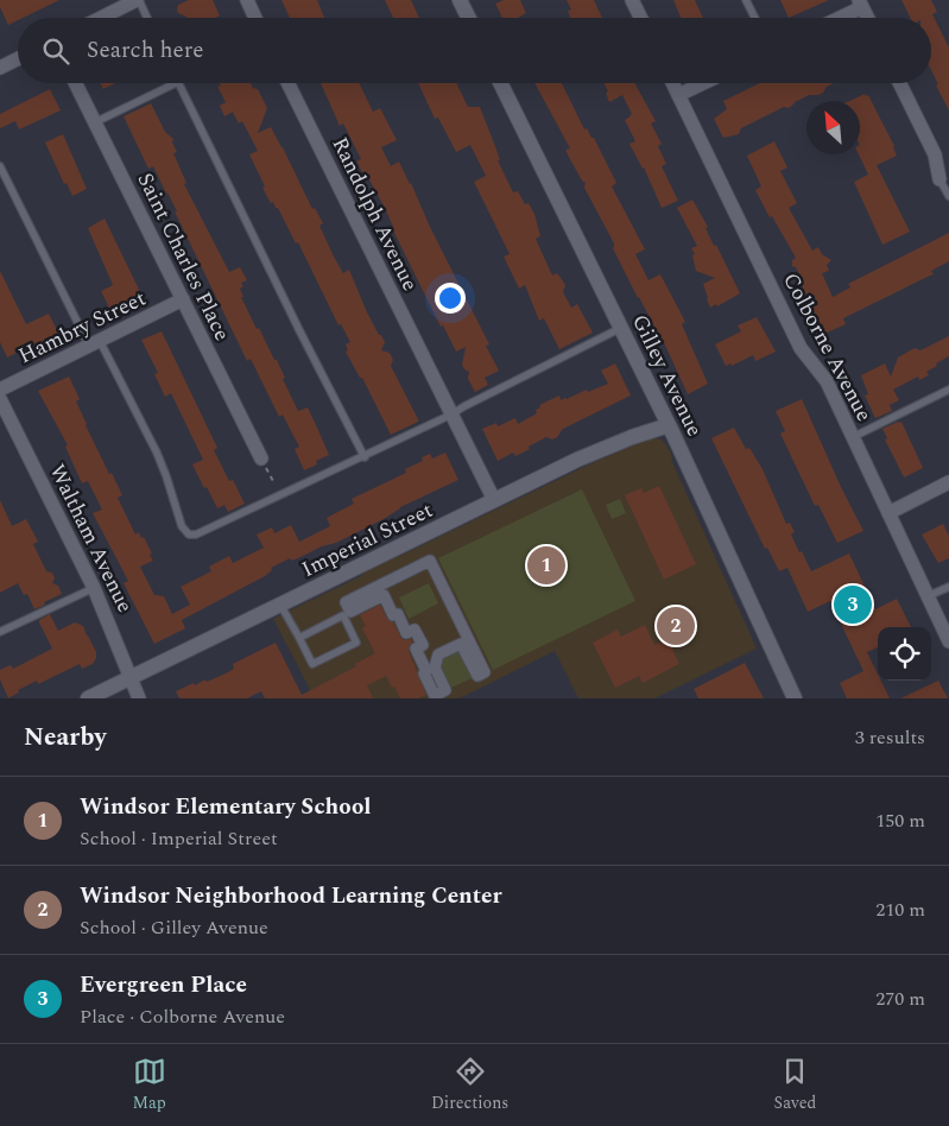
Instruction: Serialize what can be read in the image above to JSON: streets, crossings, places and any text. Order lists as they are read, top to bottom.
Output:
{
  "streets": {
    "street": [
      "Randolph Avenue",
      "Saint Charles Place",
      "Hambry Street",
      "Colborne Avenue",
      "Gilley Avenue",
      "Waltham Avenue",
      "Imperial Street"
    ]
  },
  "crossings": [
    ["Randolph Avenue", "Imperial Street"],
    ["Saint Charles Place", "Hambry Street"],
    ["Gilley Avenue", "Imperial Street"],
    ["Waltham Avenue", "Imperial Street"]
  ],
  "north": "top left",
  "page": {
    "search": "Search here",
    "pins": ["1", "3", "2"],
    "heading": ["Nearby", "3 results"],
    "list": [
      {
        "mark": "1",
        "name": "Windsor Elementary School",
        "note": "School · Imperial Street",
        "value": "150 m"
      },
      {
        "mark": "2",
        "name": "Windsor Neighborhood Learning Center",
        "note": "School · Gilley Avenue",
        "value": "210 m"
      },
      {
        "mark": "3",
        "name": "Evergreen Place",
        "note": "Place · Colborne Avenue",
        "value": "270 m"
      }
    ],
    "nav": ["Map", "Directions", "Saved"]
  }
}
